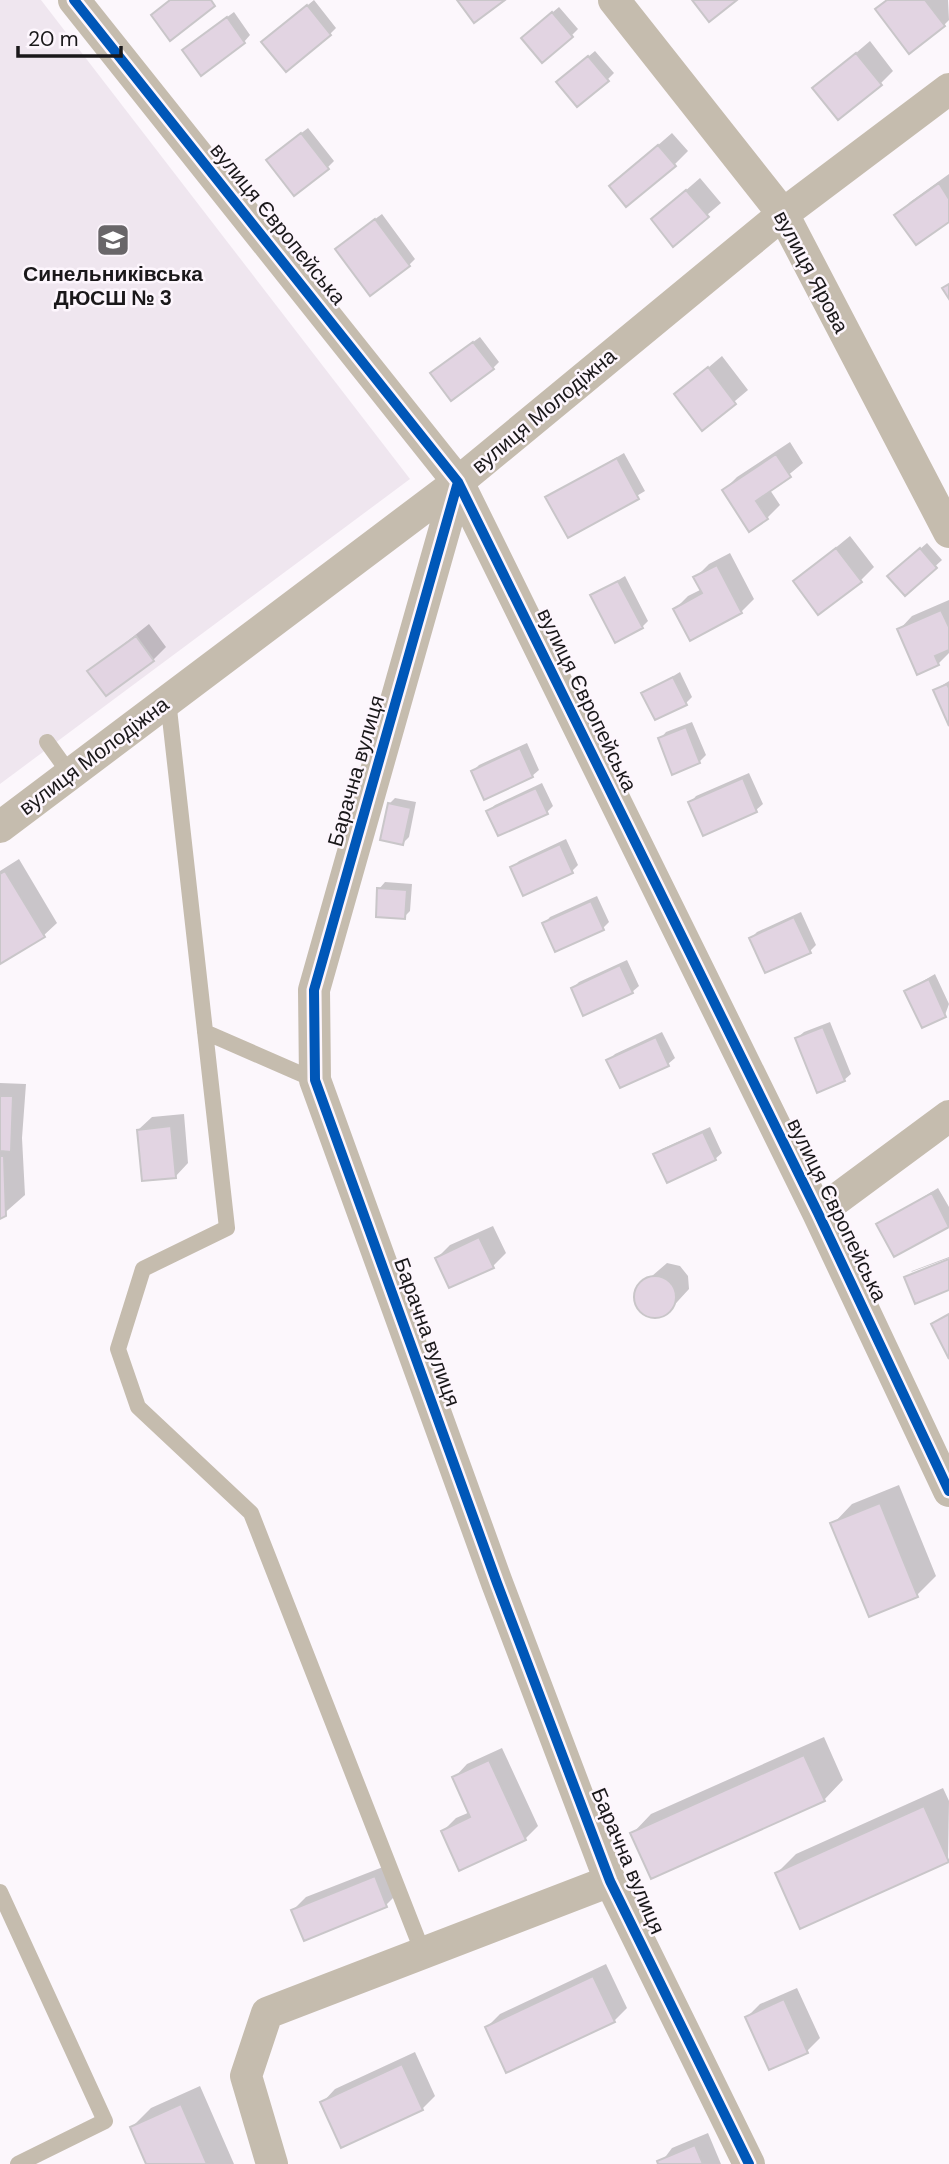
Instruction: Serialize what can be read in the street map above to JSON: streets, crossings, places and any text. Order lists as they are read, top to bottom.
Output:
{
  "streets": {
    "street": [
      "вулиця Європейська",
      "вулиця Ярова",
      "вулиця Молодіжна",
      "Барачна вулиця"
    ]
  },
  "crossings": [
    ["вулиця Європейська", "вулиця Молодіжна"],
    ["вулиця Європейська", "Барачна вулиця"],
    ["вулиця Ярова", "вулиця Молодіжна"],
    ["вулиця Молодіжна", "Барачна вулиця"]
  ],
  "places": {
    "school or university": ["Синельниківська ДЮСШ № 3"]
  },
  "scale_bar": "20 m"
}
